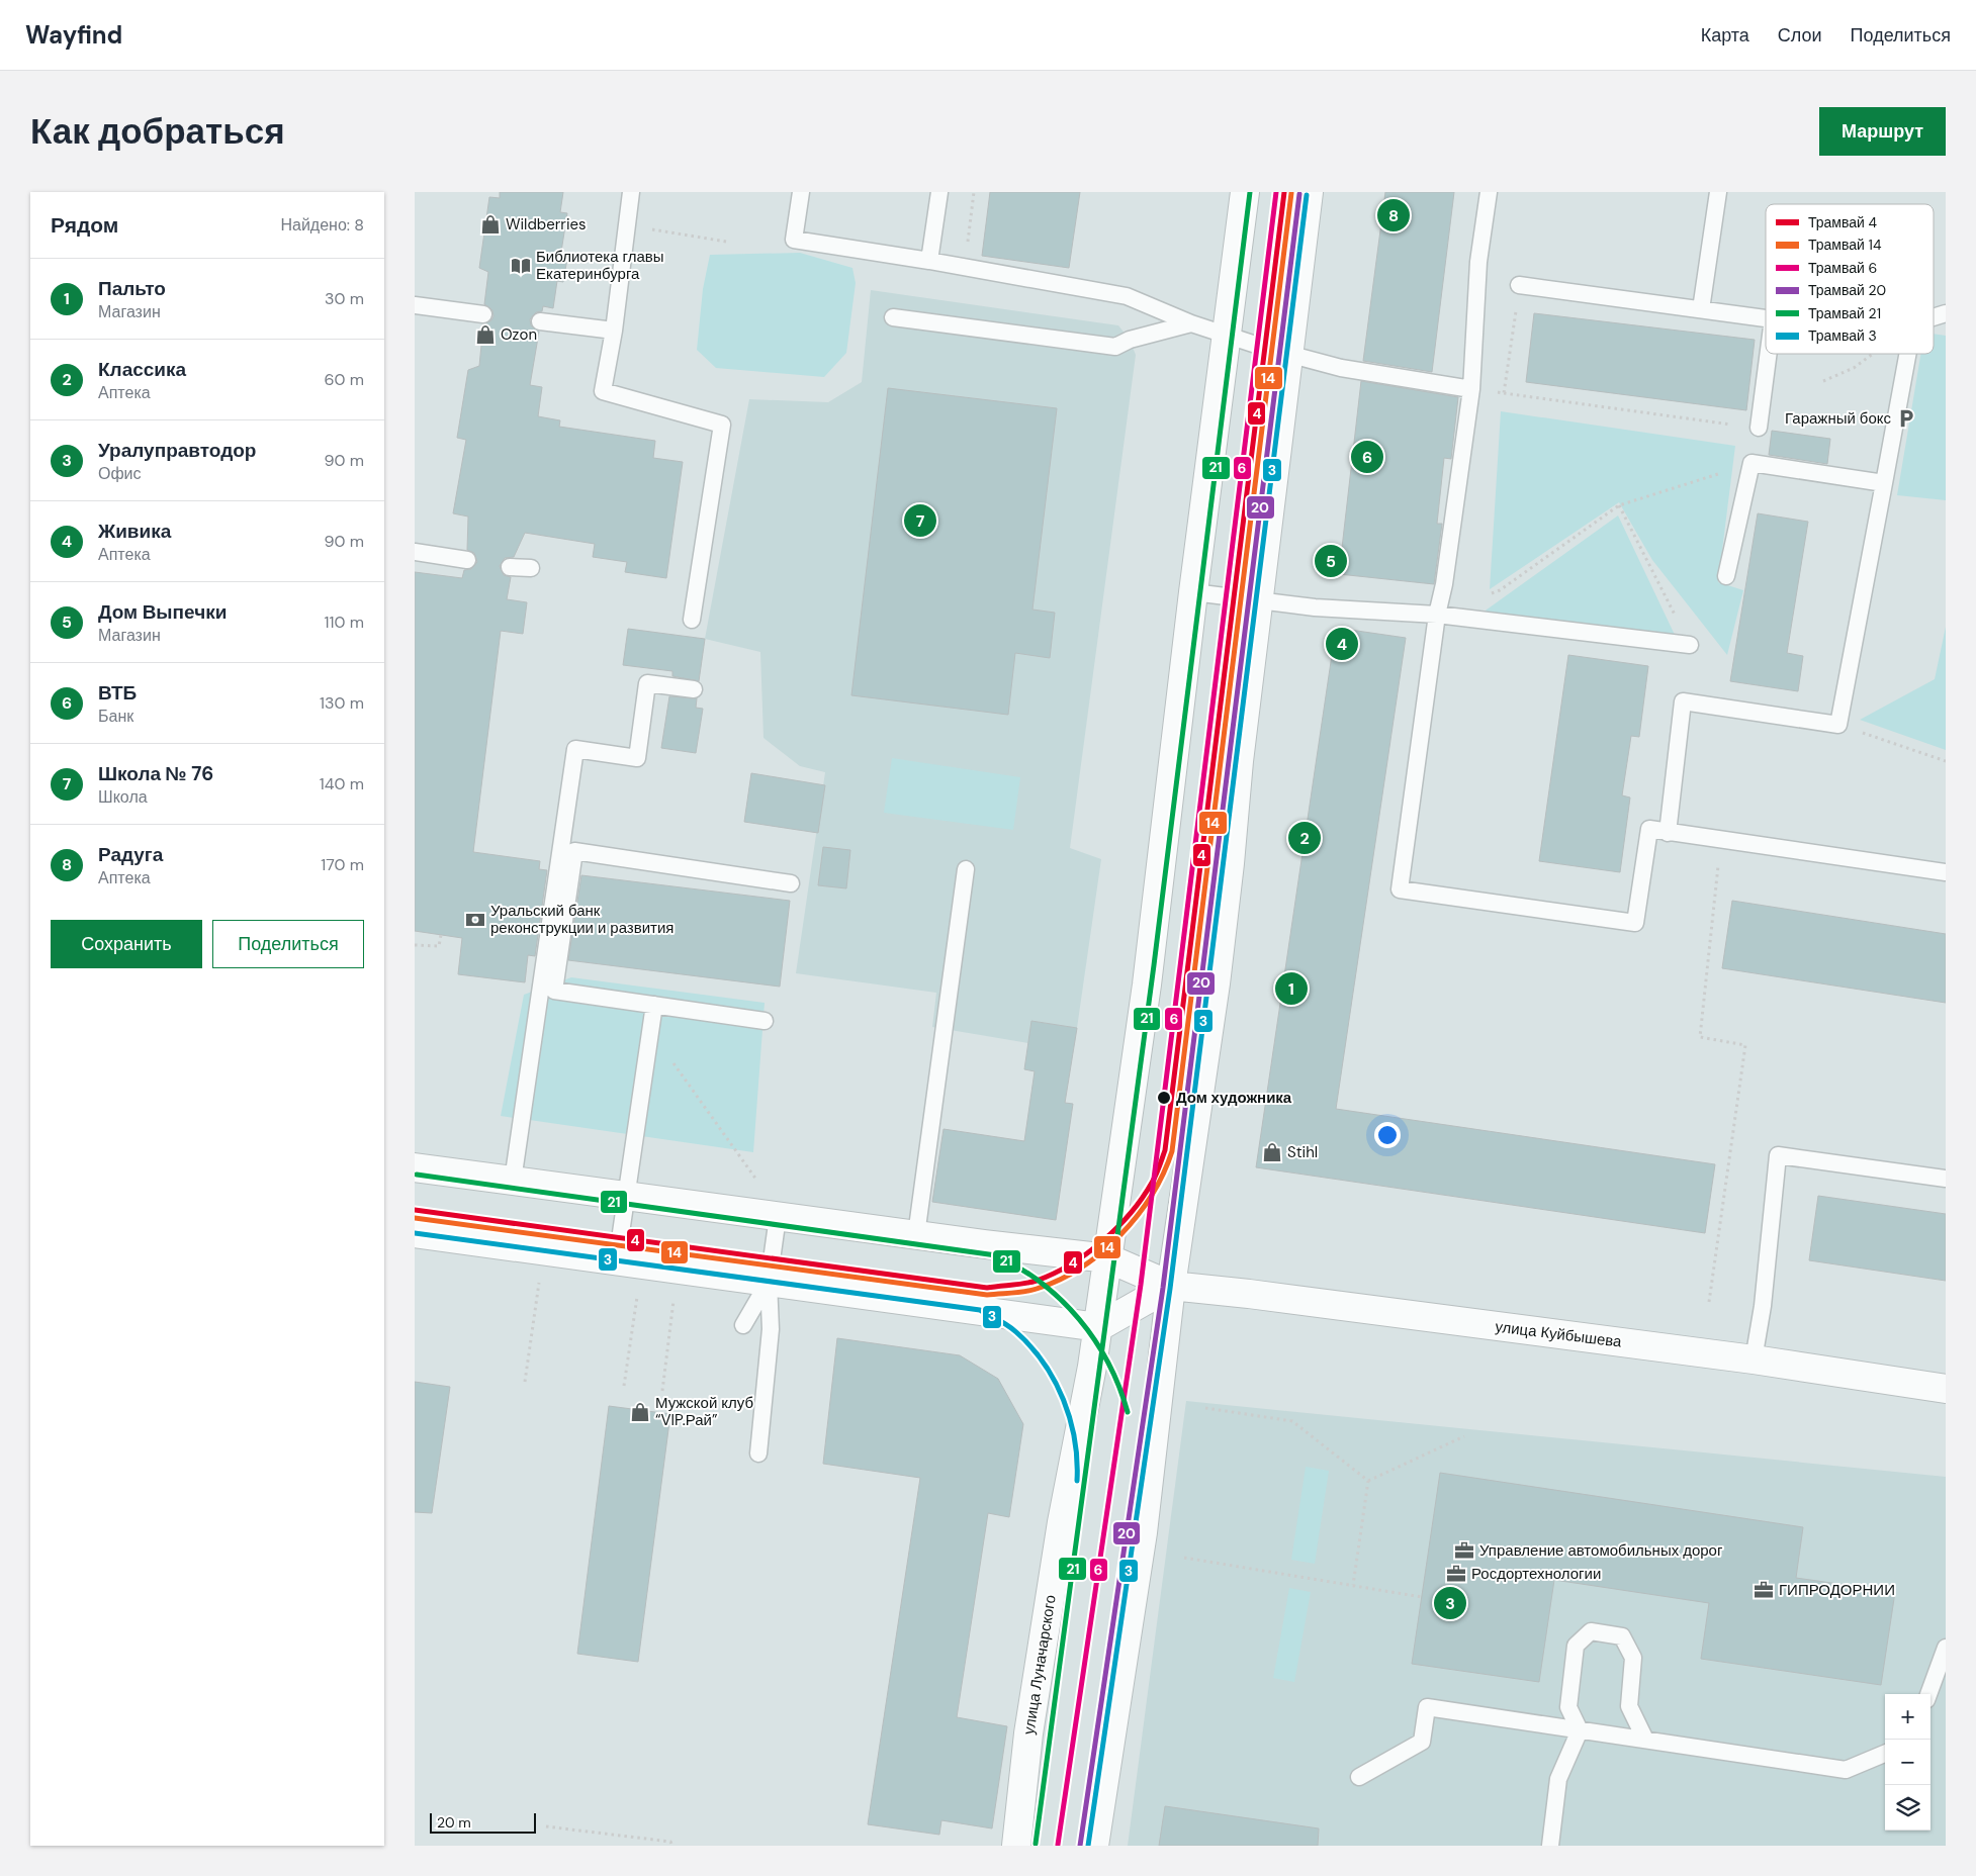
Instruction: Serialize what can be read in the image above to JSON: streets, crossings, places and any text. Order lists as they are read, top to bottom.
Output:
{
  "streets": {
    "main road": ["улица Куйбышева", "улица Луначарского"]
  },
  "crossings": [
    ["улица Куйбышева", "улица Луначарского"]
  ],
  "places": {
    "shop": [
      "Wildberries",
      "Ozon",
      "Stihl",
      "Мужской клуб “VIP.Рай”"
    ],
    "library": ["Библиотека главы Екатеринбурга"],
    "parking": ["Гаражный бокс"],
    "bank": ["Уральский банк реконструкции и развития"],
    "other": ["Дом художника"],
    "office": ["Управление автомобильных дорог", "Росдортехнологии", "ГИПРОДОРНИИ"]
  },
  "lines": [
    "tram line 4",
    "tram line 6",
    "tram line 21",
    "tram line 14",
    "tram line 20",
    "tram line 3"
  ],
  "legend": [
    "Трамвай 4",
    "Трамвай 14",
    "Трамвай 6",
    "Трамвай 20",
    "Трамвай 21",
    "Трамвай 3"
  ],
  "scale_bar": "20 m",
  "page": {
    "header": "Wayfind",
    "nav": ["Карта", "Слои", "Поделиться"],
    "buttons": [
      "Маршрут",
      ["Сохранить", "Поделиться"]
    ],
    "title": "Как добраться",
    "heading": ["Рядом", "Найдено: 8"],
    "pins": [
      "8",
      "6",
      "7",
      "5",
      "4",
      "2",
      "1",
      "3"
    ],
    "list": [
      {
        "mark": "1",
        "name": "Пальто",
        "note": "Магазин",
        "value": "30 m"
      },
      {
        "mark": "2",
        "name": "Классика",
        "note": "Аптека",
        "value": "60 m"
      },
      {
        "mark": "3",
        "name": "Уралуправтодор",
        "note": "Офис",
        "value": "90 m"
      },
      {
        "mark": "4",
        "name": "Живика",
        "note": "Аптека",
        "value": "90 m"
      },
      {
        "mark": "5",
        "name": "Дом Выпечки",
        "note": "Магазин",
        "value": "110 m"
      },
      {
        "mark": "6",
        "name": "ВТБ",
        "note": "Банк",
        "value": "130 m"
      },
      {
        "mark": "7",
        "name": "Школа № 76",
        "note": "Школа",
        "value": "140 m"
      },
      {
        "mark": "8",
        "name": "Радуга",
        "note": "Аптека",
        "value": "170 m"
      }
    ],
    "map_buttons": ["+", "−"],
    "scale": "20 m"
  }
}
